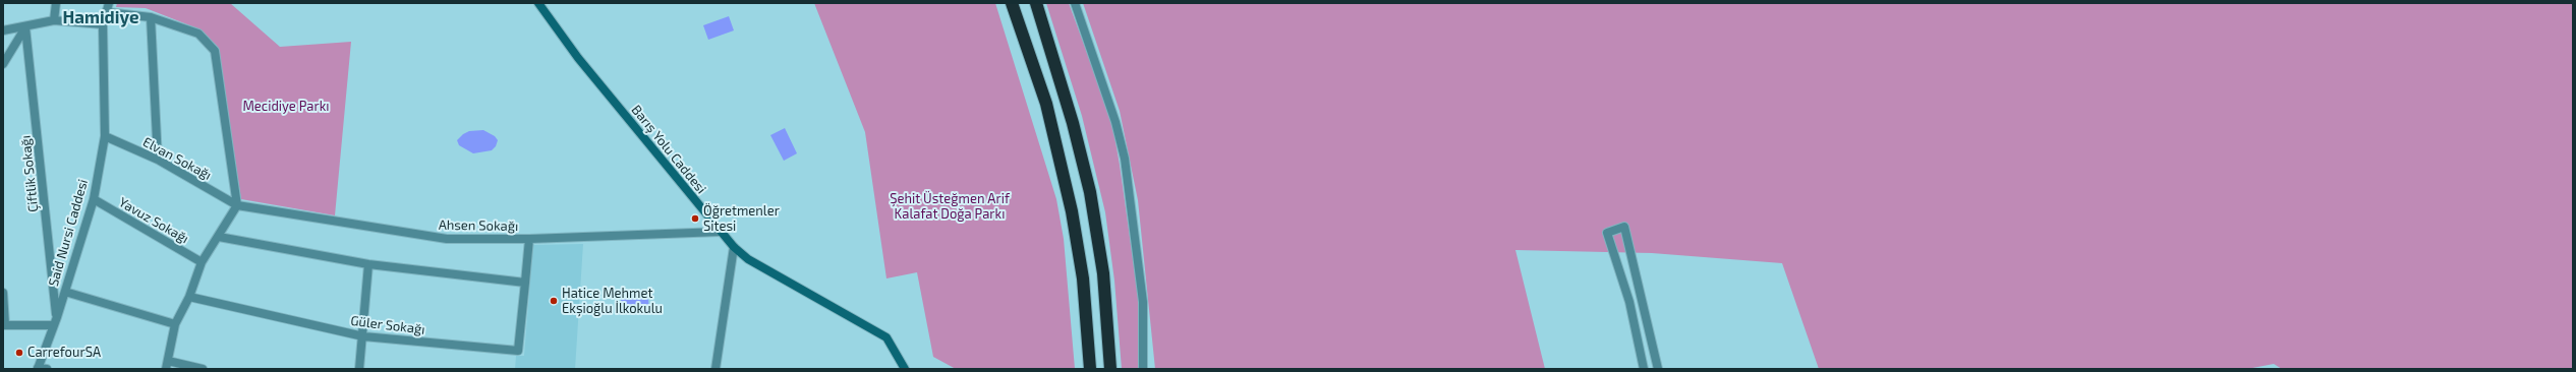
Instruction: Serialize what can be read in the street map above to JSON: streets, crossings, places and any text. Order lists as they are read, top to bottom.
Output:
{
  "streets": {
    "main road": ["Barış Yolu Caddesi"],
    "street": [
      "Elvan Sokağı",
      "Çiftlik Sokağı",
      "Yavuz Sokağı",
      "Ahsen Sokağı",
      "Said Nursi Caddesi",
      "Güler Sokağı"
    ]
  },
  "crossings": [
    ["Barış Yolu Caddesi", "Ahsen Sokağı"],
    ["Elvan Sokağı", "Ahsen Sokağı"],
    ["Elvan Sokağı", "Said Nursi Caddesi"],
    ["Çiftlik Sokağı", "Said Nursi Caddesi"],
    ["Yavuz Sokağı", "Said Nursi Caddesi"]
  ],
  "districts": ["Hamidiye"],
  "parks": ["Mecidiye Parkı", "Şehit Üsteğmen Arif Kalafat Doğa Parkı"],
  "places": ["Öğretmenler Sitesi", "Hatice Mehmet Ekşioğlu İlkokulu", "CarrefourSA"]
}
